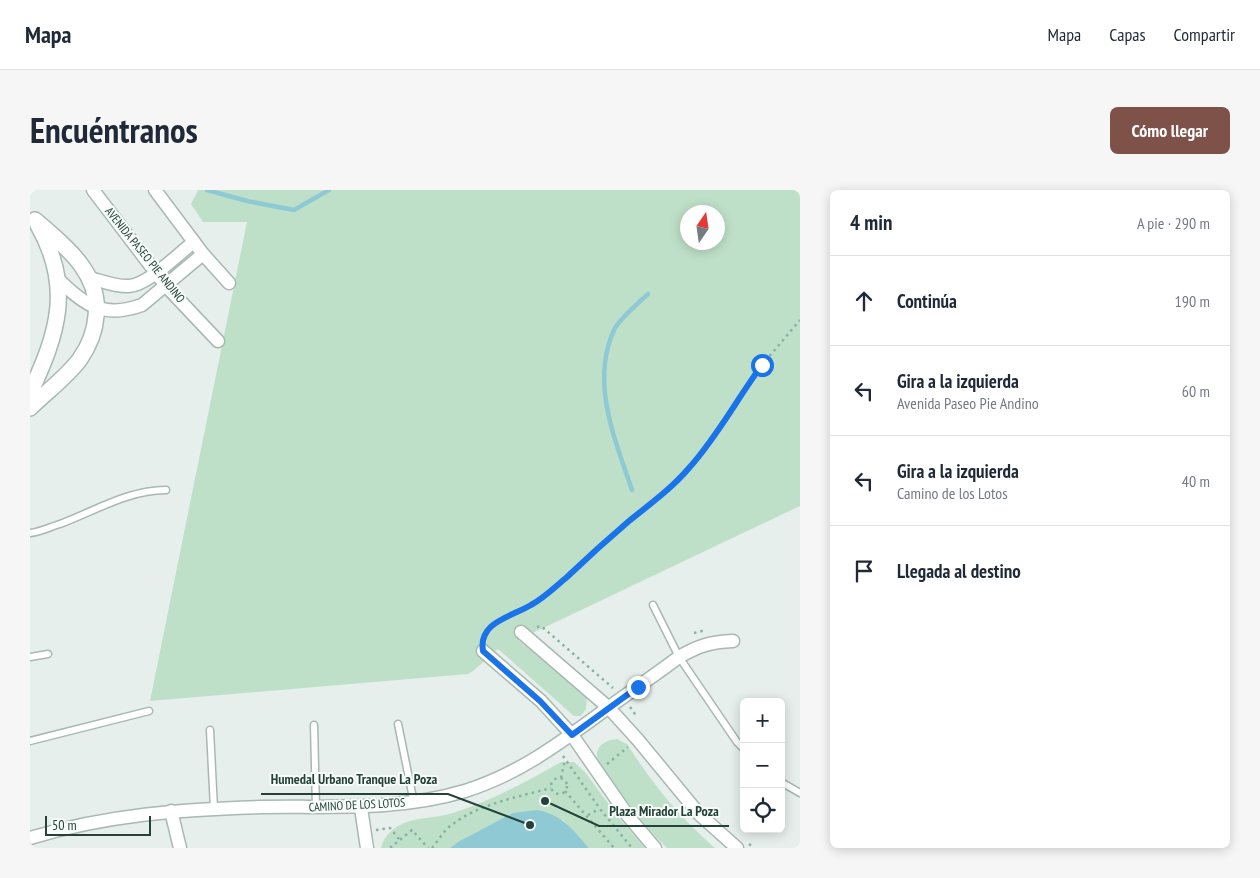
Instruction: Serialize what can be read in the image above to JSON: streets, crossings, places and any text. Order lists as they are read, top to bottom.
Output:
{
  "streets": {
    "street": ["AVENIDA PASEO PIE ANDINO", "CAMINO DE LOS LOTOS"]
  },
  "places": ["Plaza Mirador La Poza", "Humedal Urbano Tranque La Poza"],
  "scale_bar": "50 m",
  "north": "top",
  "page": {
    "header": "Mapa",
    "nav": ["Mapa", "Capas", "Compartir"],
    "title": "Encuéntranos",
    "buttons": "Cómo llegar",
    "heading": ["4 min", "A pie · 290 m"],
    "list": [
      ["Continúa", "190 m"],
      ["Gira a la izquierda", "Avenida Paseo Pie Andino", "60 m"],
      ["Gira a la izquierda", "Camino de los Lotos", "40 m"],
      "Llegada al destino"
    ],
    "map_buttons": ["+", "−"],
    "scale": "50 m"
  }
}
